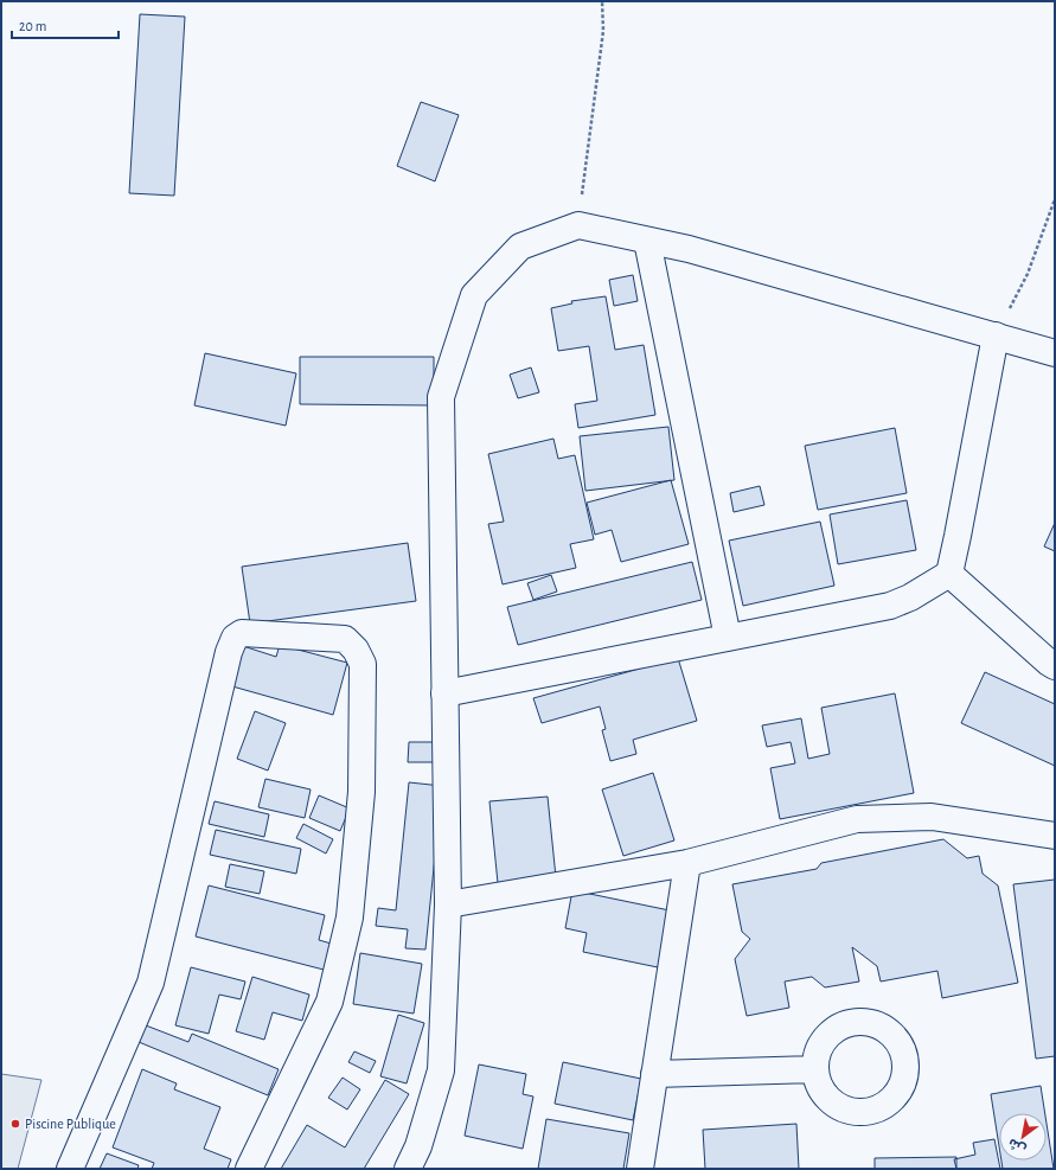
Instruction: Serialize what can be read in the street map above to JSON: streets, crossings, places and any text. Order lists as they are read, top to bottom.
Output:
{
  "places": ["Piscine Publique"],
  "scale_bar": "20 m",
  "north": "bottom left"
}
